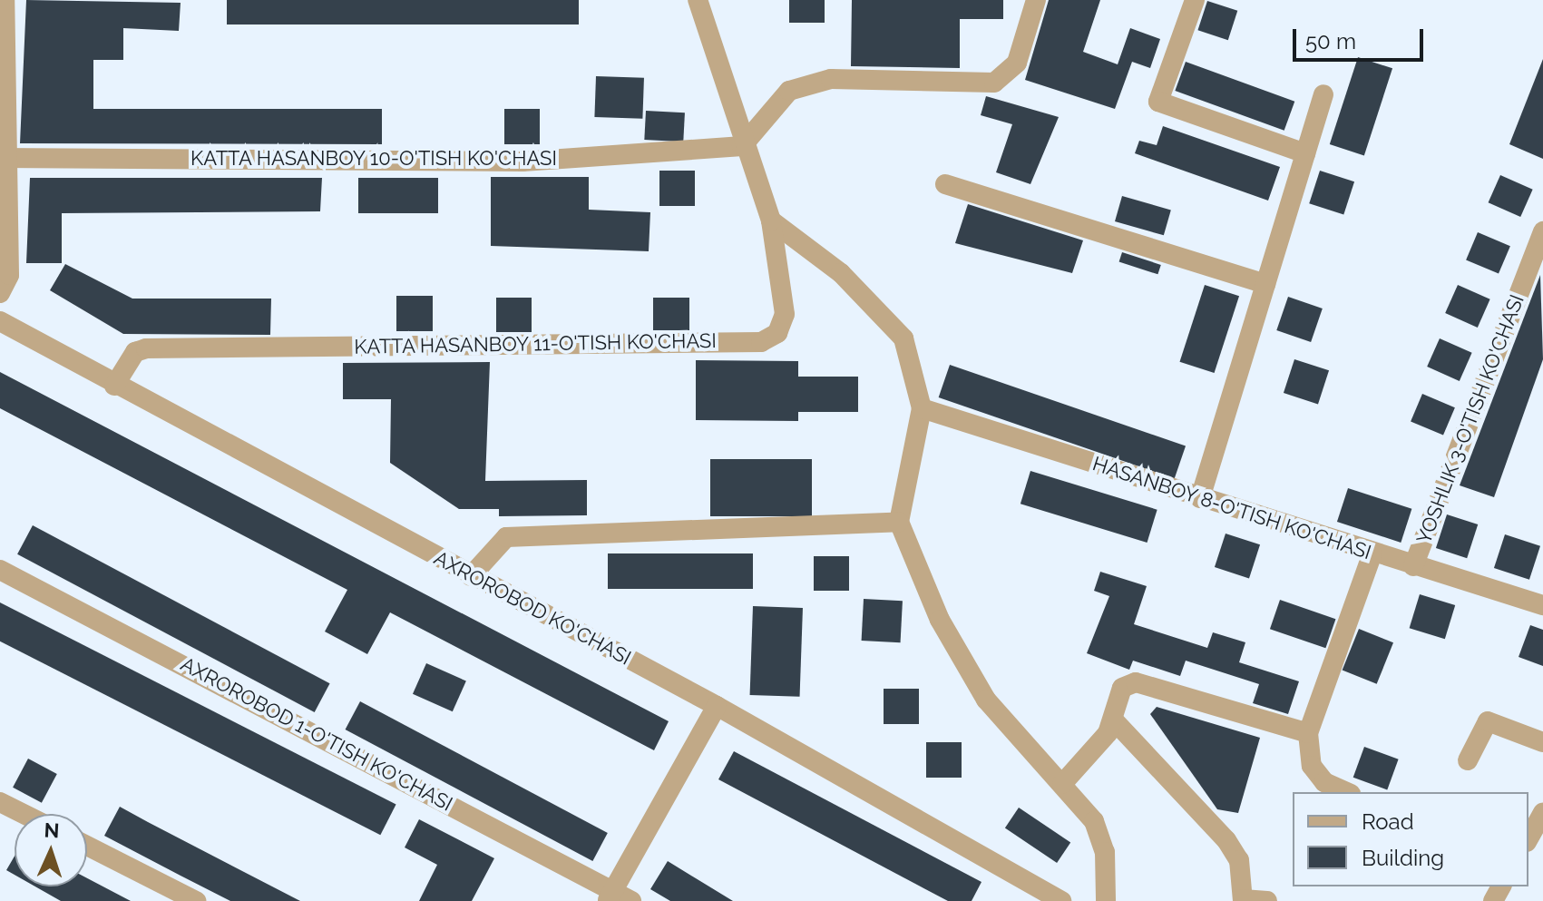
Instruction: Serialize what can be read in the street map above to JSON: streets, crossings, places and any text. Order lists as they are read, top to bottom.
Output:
{
  "streets": {
    "street": [
      "KATTA HASANBOY 10-O'TISH KO'CHASI",
      "KATTA HASANBOY 11-O'TISH KO'CHASI",
      "YOSHLIK 3-O'TISH KO'CHASI",
      "HASANBOY 8-O'TISH KO'CHASI",
      "AXROROBOD KO'CHASI",
      "AXROROBOD 1-O'TISH KO'CHASI"
    ]
  },
  "crossings": [
    ["KATTA HASANBOY 10-O'TISH KO'CHASI", "KATTA HASANBOY 11-O'TISH KO'CHASI"],
    ["KATTA HASANBOY 11-O'TISH KO'CHASI", "AXROROBOD KO'CHASI"],
    ["YOSHLIK 3-O'TISH KO'CHASI", "HASANBOY 8-O'TISH KO'CHASI"]
  ],
  "legend": ["Road", "Building"],
  "scale_bar": "50 m",
  "north": "top"
}
